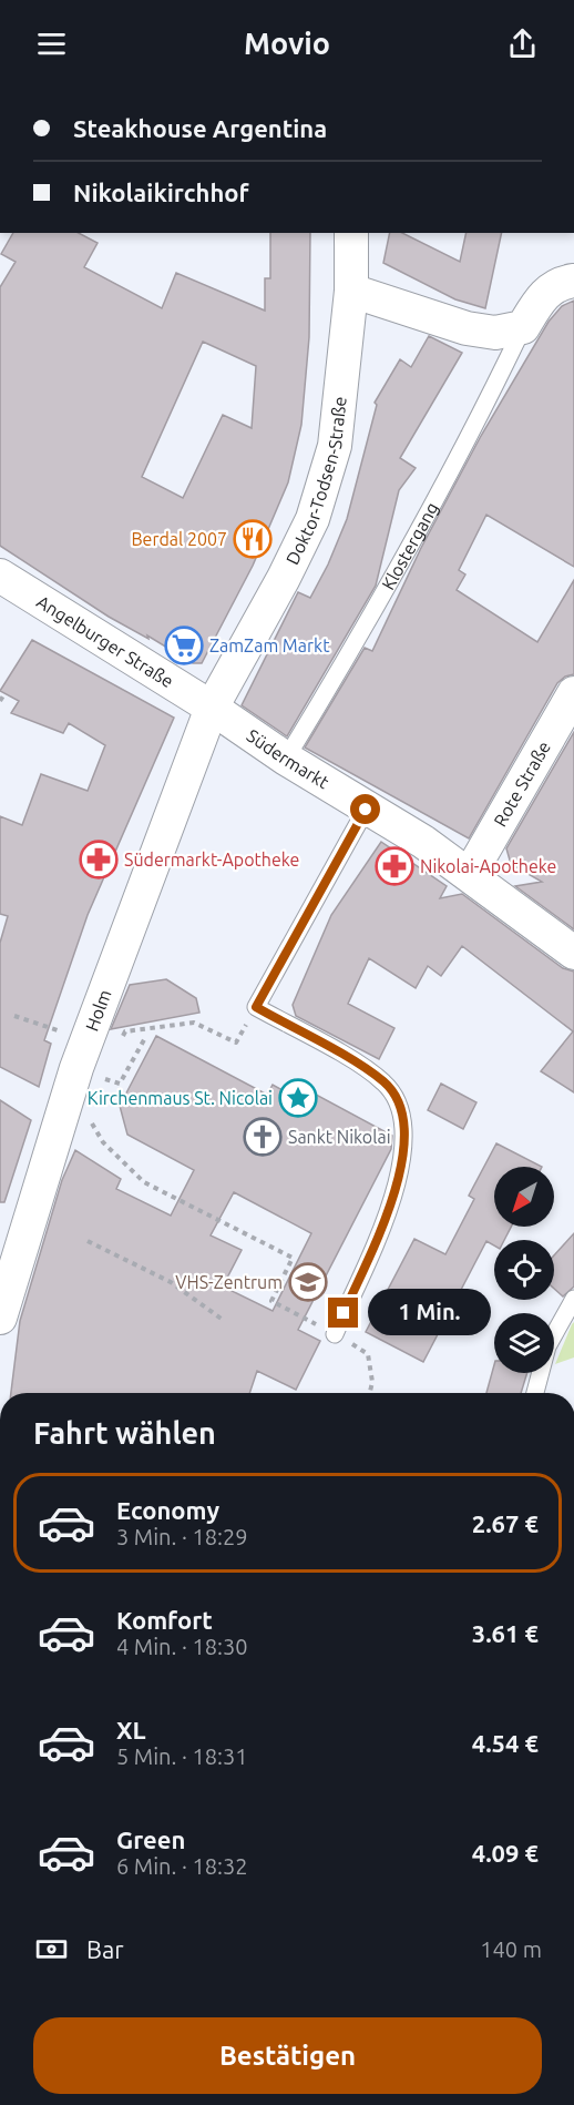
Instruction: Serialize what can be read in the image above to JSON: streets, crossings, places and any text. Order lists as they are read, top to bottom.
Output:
{
  "streets": {
    "street": [
      "Doktor-Todsen-Straße",
      "Klostergang",
      "Angelburger Straße",
      "Südermarkt",
      "Rote Straße",
      "Holm"
    ]
  },
  "crossings": [
    ["Doktor-Todsen-Straße", "Angelburger Straße"],
    ["Doktor-Todsen-Straße", "Südermarkt"],
    ["Doktor-Todsen-Straße", "Holm"],
    ["Klostergang", "Südermarkt"],
    ["Angelburger Straße", "Südermarkt"],
    ["Angelburger Straße", "Holm"],
    ["Südermarkt", "Rote Straße"],
    ["Südermarkt", "Holm"]
  ],
  "places": {
    "restaurant": ["Berdal 2007"],
    "supermarket": ["ZamZam Markt"],
    "pharmacy": ["Südermarkt-Apotheke", "Nikolai-Apotheke"],
    "place": ["Kirchenmaus St. Nicolai"],
    "church": ["Sankt Nikolai"],
    "school or university": ["VHS-Zentrum"]
  },
  "north": "bottom left",
  "page": {
    "header": "Movio",
    "banner": ["Steakhouse Argentina", "Nikolaikirchhof"],
    "bubble": "1 Min.",
    "heading": "Fahrt wählen",
    "list": [
      {
        "name": "Economy",
        "note": "3 Min. · 18:29",
        "value": "2.67 €"
      },
      {
        "name": "Komfort",
        "note": "4 Min. · 18:30",
        "value": "3.61 €"
      },
      {
        "name": "XL",
        "note": "5 Min. · 18:31",
        "value": "4.54 €"
      },
      {
        "name": "Green",
        "note": "6 Min. · 18:32",
        "value": "4.09 €"
      }
    ],
    "pay": ["Bar", "140 m"],
    "buttons": "Bestätigen"
  }
}
